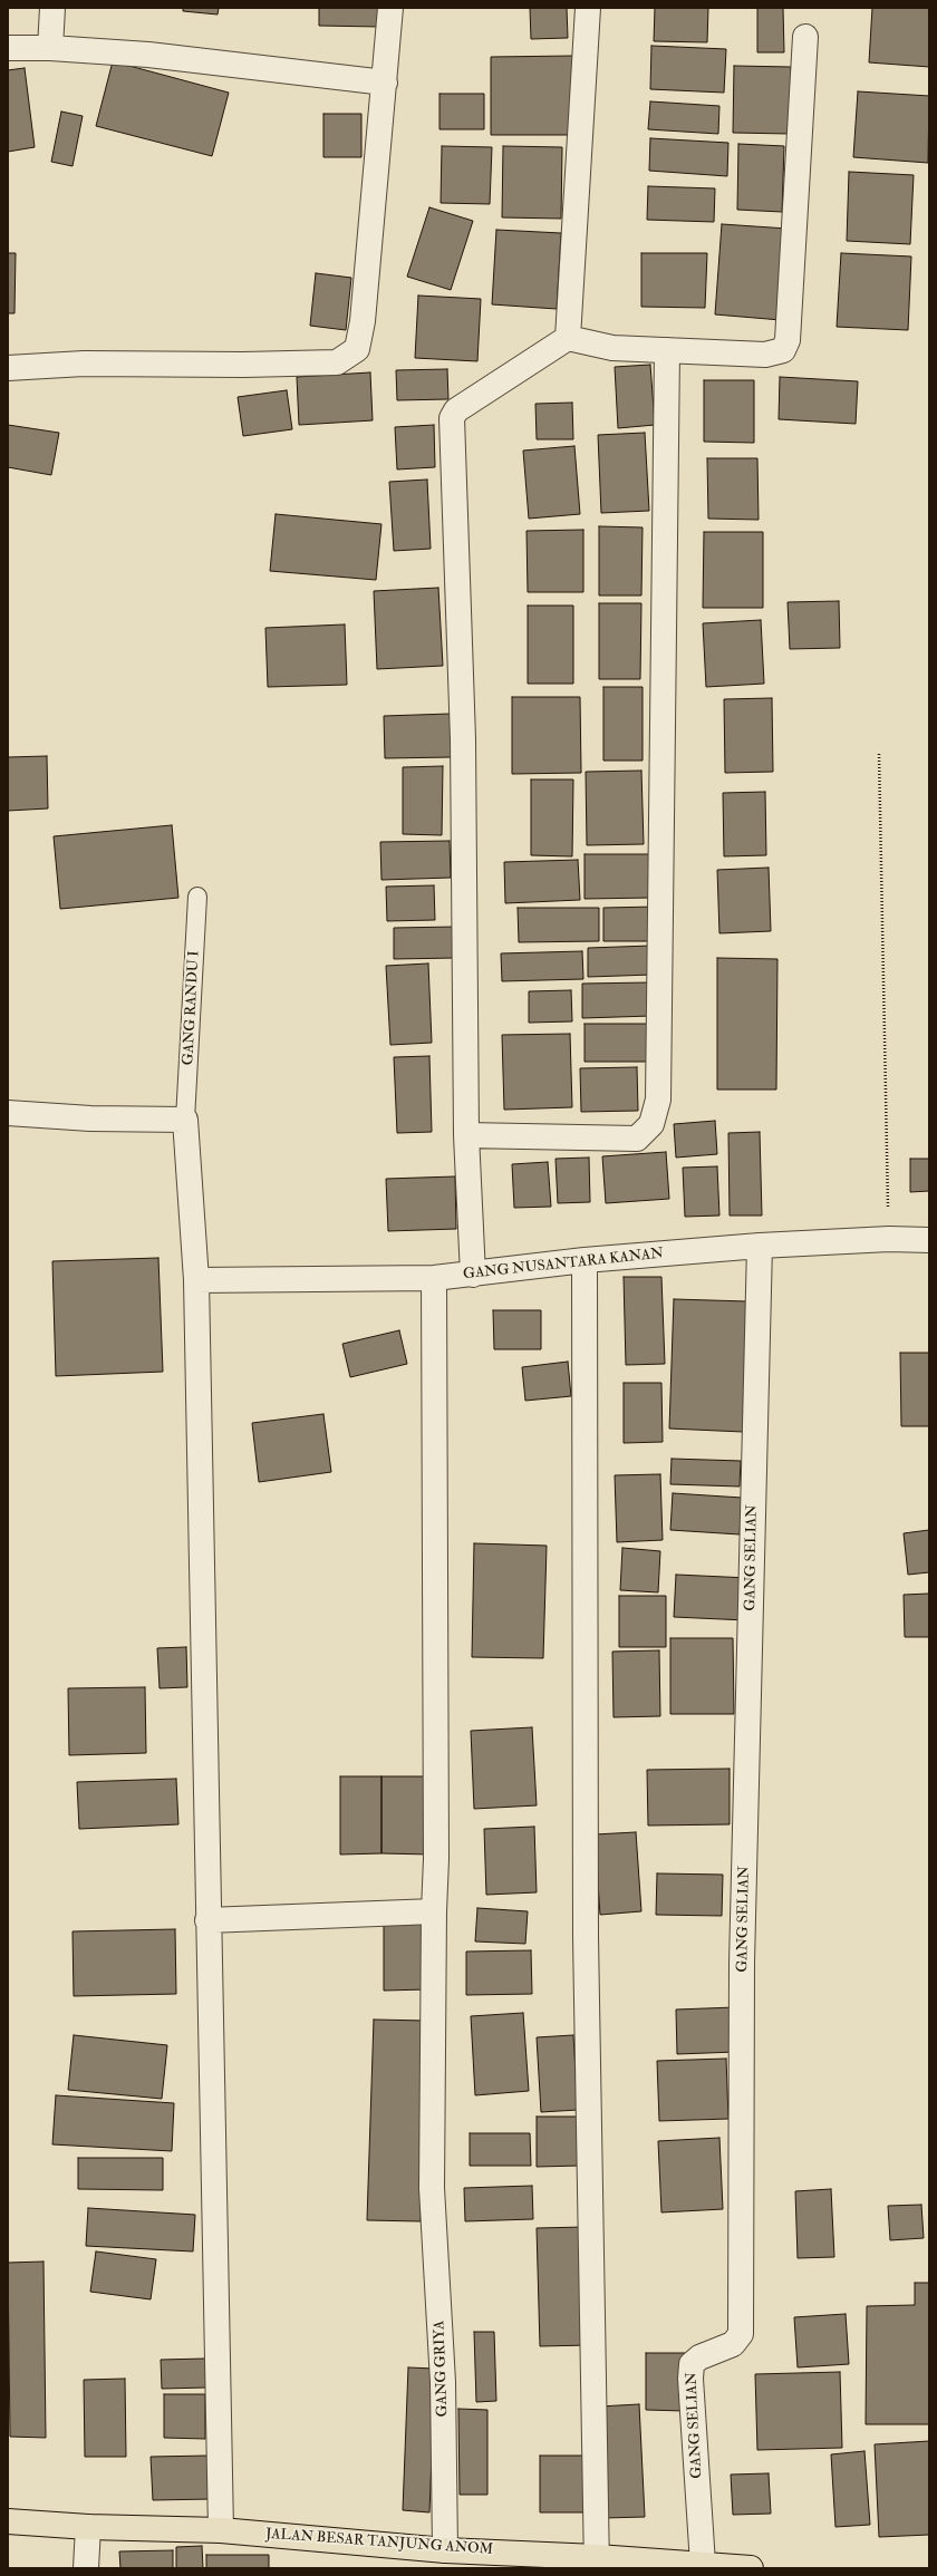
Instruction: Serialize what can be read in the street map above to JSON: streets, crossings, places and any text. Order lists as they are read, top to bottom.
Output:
{
  "streets": {
    "main road": ["JALAN BESAR TANJUNG ANOM"],
    "street": ["GANG NUSANTARA KANAN", "GANG SELIAN", "GANG GRIYA"],
    "lane": ["GANG RANDU I"]
  },
  "crossings": [
    ["GANG NUSANTARA KANAN", "GANG SELIAN"],
    ["GANG NUSANTARA KANAN", "GANG GRIYA"],
    ["GANG SELIAN", "JALAN BESAR TANJUNG ANOM"],
    ["GANG GRIYA", "JALAN BESAR TANJUNG ANOM"]
  ]
}
